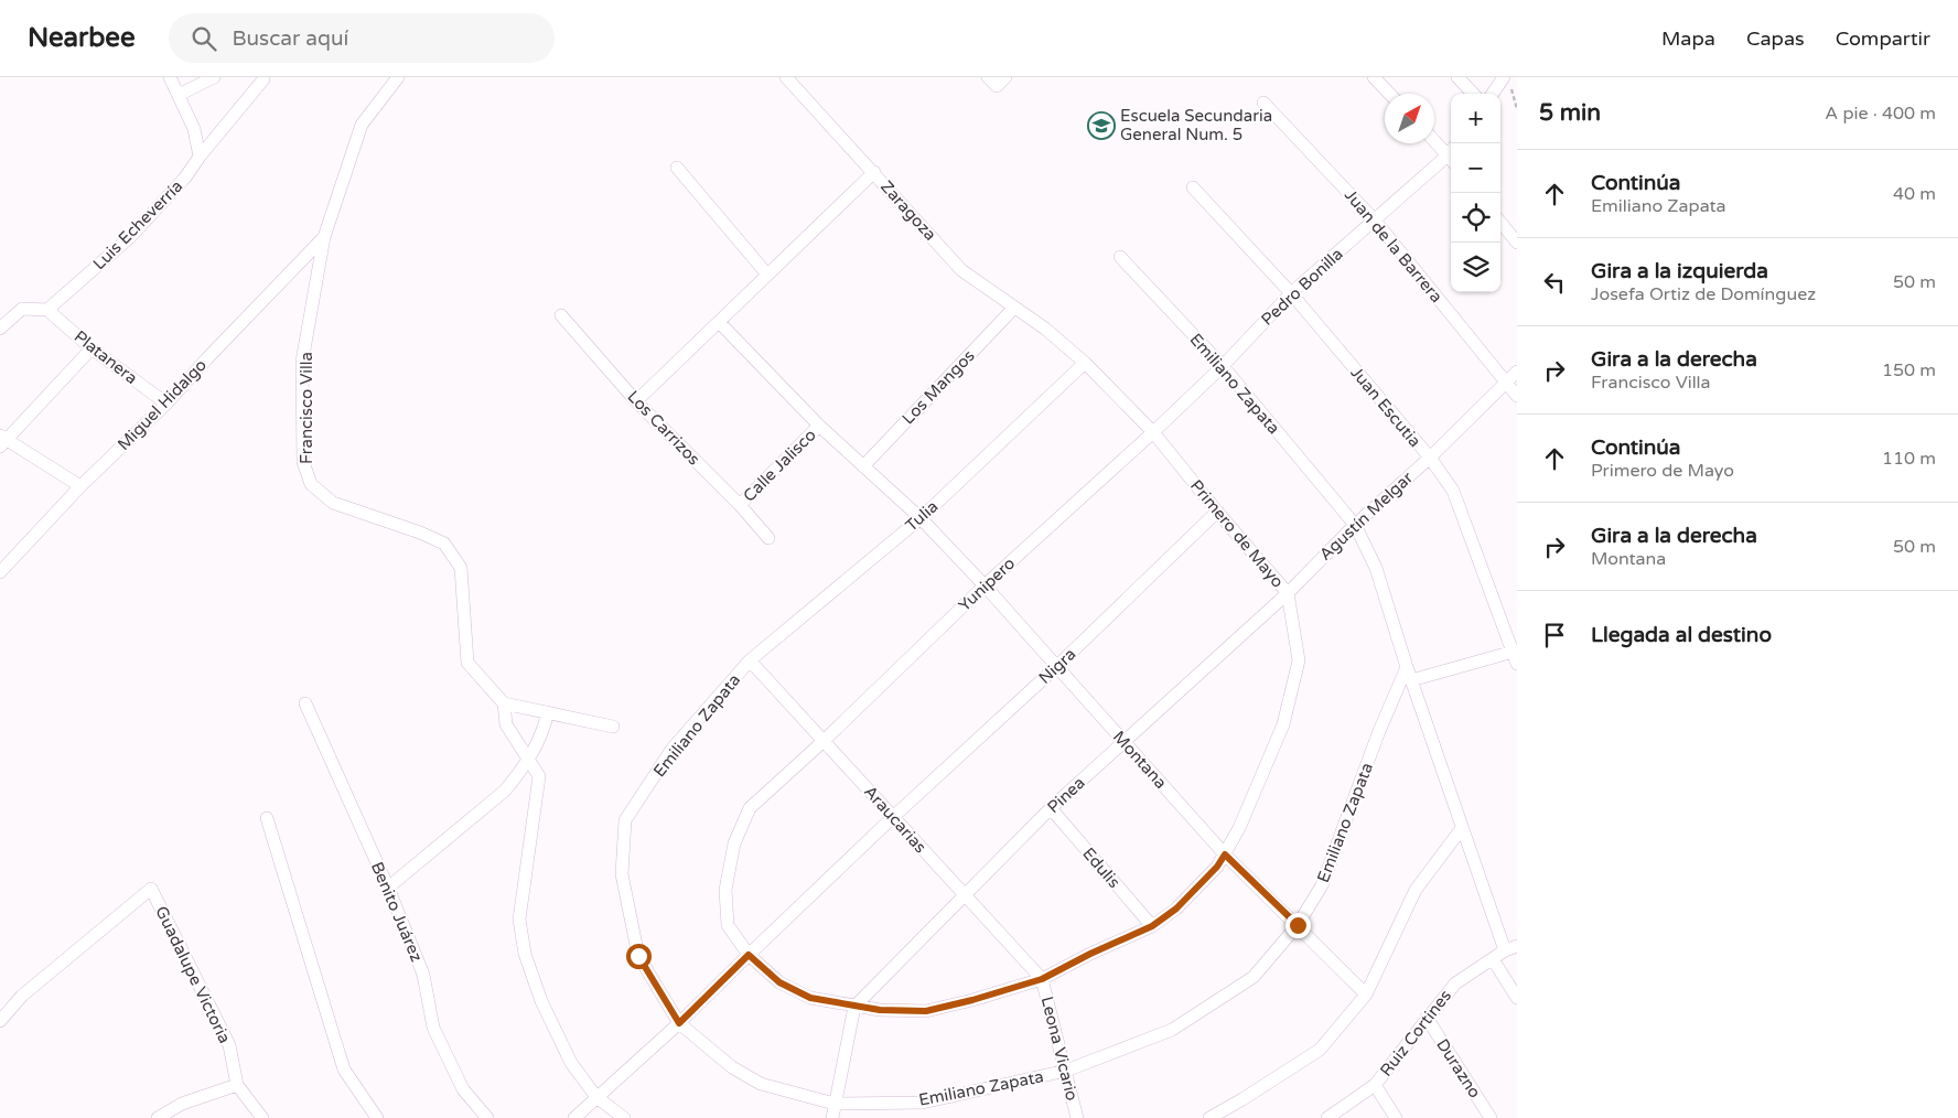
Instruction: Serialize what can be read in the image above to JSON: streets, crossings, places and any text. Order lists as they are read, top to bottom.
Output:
{
  "streets": {
    "street": [
      "Zaragoza",
      "Luis Echeverría",
      "Juan de la Barrera",
      "Pedro Bonilla",
      "Platanera",
      "Emiliano Zapata",
      "Los Mangos",
      "Miguel Hidalgo",
      "Juan Escutia",
      "Francisco Villa",
      "Los Carrizos",
      "Calle Jalisco",
      "Tulia",
      "Agustín Melgar",
      "Primero de Mayo",
      "Yunipero",
      "Nigra",
      "Montana",
      "Pinea",
      "Araucarias",
      "Edulis",
      "Benito Juárez",
      "Guadalupe Victoria",
      "Ruiz Cortines",
      "Leona Vicario",
      "Durazno"
    ]
  },
  "crossings": [
    ["Zaragoza", "Los Mangos"],
    ["Zaragoza", "Primero de Mayo"],
    ["Luis Echeverría", "Platanera"],
    ["Juan de la Barrera", "Pedro Bonilla"],
    ["Juan de la Barrera", "Agustín Melgar"],
    ["Pedro Bonilla", "Emiliano Zapata"],
    ["Pedro Bonilla", "Juan Escutia"],
    ["Pedro Bonilla", "Primero de Mayo"],
    ["Pedro Bonilla", "Yunipero"],
    ["Platanera", "Miguel Hidalgo"],
    ["Emiliano Zapata", "Tulia"],
    ["Emiliano Zapata", "Agustín Melgar"],
    ["Emiliano Zapata", "Nigra"],
    ["Emiliano Zapata", "Montana"],
    ["Emiliano Zapata", "Araucarias"],
    ["Emiliano Zapata", "Ruiz Cortines"],
    ["Emiliano Zapata", "Leona Vicario"],
    ["Los Mangos", "Montana"],
    ["Miguel Hidalgo", "Francisco Villa"],
    ["Juan Escutia", "Agustín Melgar"],
    ["Los Carrizos", "Calle Jalisco"],
    ["Calle Jalisco", "Montana"],
    ["Tulia", "Primero de Mayo"],
    ["Tulia", "Montana"],
    ["Tulia", "Araucarias"],
    ["Agustín Melgar", "Primero de Mayo"],
    ["Agustín Melgar", "Pinea"],
    ["Primero de Mayo", "Yunipero"],
    ["Primero de Mayo", "Nigra"],
    ["Primero de Mayo", "Montana"],
    ["Primero de Mayo", "Pinea"],
    ["Primero de Mayo", "Araucarias"],
    ["Primero de Mayo", "Edulis"],
    ["Primero de Mayo", "Leona Vicario"],
    ["Yunipero", "Montana"],
    ["Yunipero", "Araucarias"],
    ["Nigra", "Montana"],
    ["Nigra", "Araucarias"],
    ["Montana", "Pinea"],
    ["Pinea", "Araucarias"],
    ["Pinea", "Edulis"],
    ["Araucarias", "Leona Vicario"],
    ["Ruiz Cortines", "Durazno"]
  ],
  "places": {
    "school or university": ["Escuela Secundaria General Num. 5"]
  },
  "north": "top right",
  "page": {
    "header": "Nearbee",
    "search": "Buscar aquí",
    "nav": ["Mapa", "Capas", "Compartir"],
    "heading": ["5 min", "A pie · 400 m"],
    "map_buttons": ["+", "−"],
    "list": [
      ["Continúa", "Emiliano Zapata", "40 m"],
      ["Gira a la izquierda", "Josefa Ortiz de Domínguez", "50 m"],
      ["Gira a la derecha", "Francisco Villa", "150 m"],
      ["Continúa", "Primero de Mayo", "110 m"],
      ["Gira a la derecha", "Montana", "50 m"],
      "Llegada al destino"
    ]
  }
}
